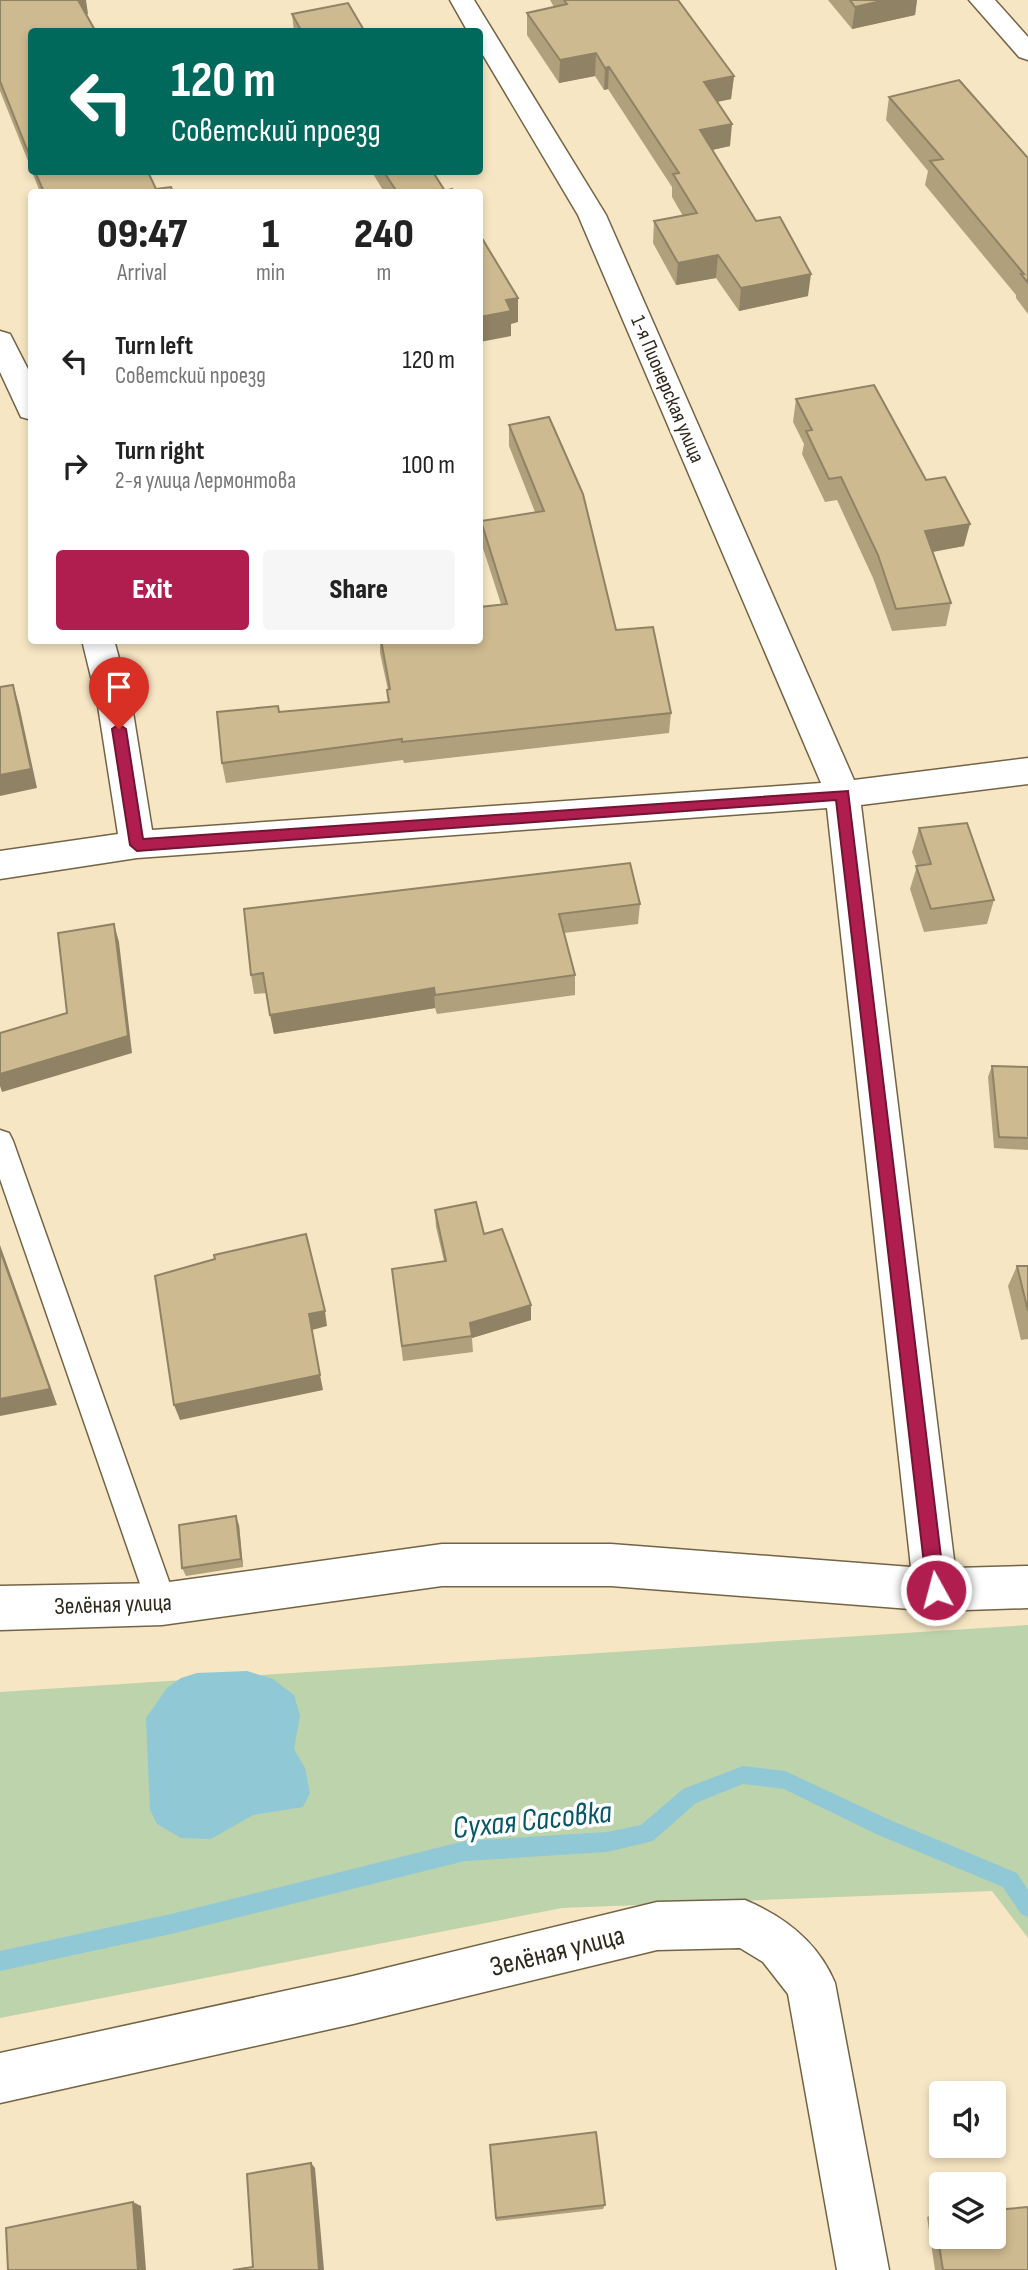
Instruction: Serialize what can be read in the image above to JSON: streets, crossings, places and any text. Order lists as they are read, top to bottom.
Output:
{
  "streets": {
    "street": ["1-я Пионерская улица", "Зелёная улица"]
  },
  "crossings": [
    ["1-я Пионерская улица", "Зелёная улица"]
  ],
  "water": ["Сухая Сасовка"],
  "page": {
    "turn": ["120 m", "Советский проезд"],
    "eta": [
      "09:47",
      "Arrival",
      "1",
      "min",
      "240",
      "m"
    ],
    "list": [
      {
        "name": "Turn left",
        "note": "Советский проезд",
        "value": "120 m"
      },
      {
        "name": "Turn right",
        "note": "2-я улица Лермонтова",
        "value": "100 m"
      }
    ],
    "buttons": ["Exit", "Share"]
  }
}
